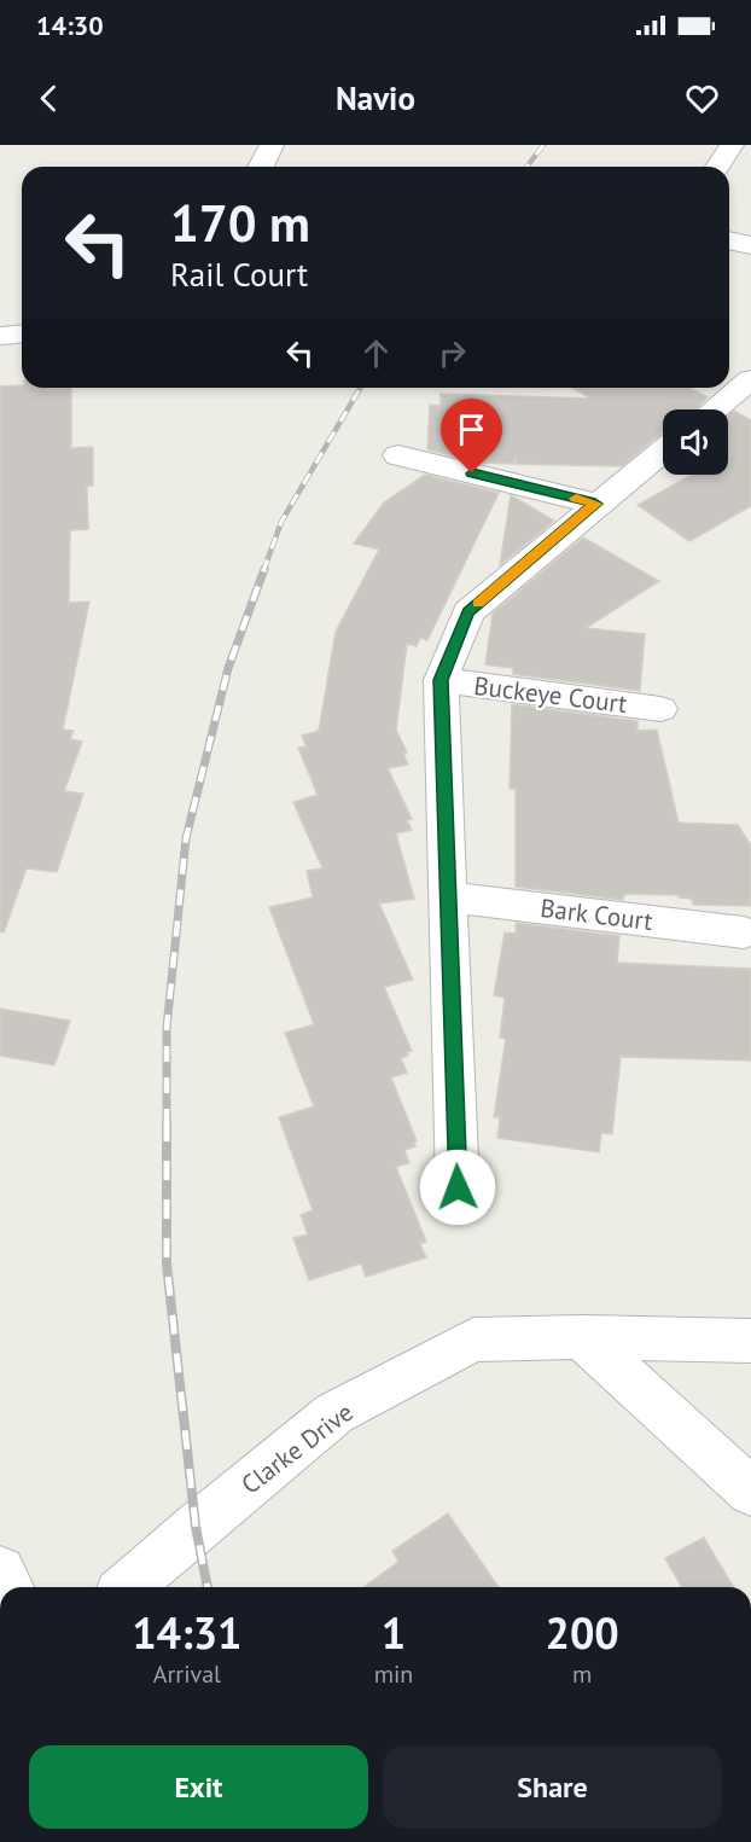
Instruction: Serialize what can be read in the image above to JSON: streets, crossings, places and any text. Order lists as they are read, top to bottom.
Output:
{
  "streets": {
    "street": ["Buckeye Court", "Bark Court", "Clarke Drive"]
  },
  "page": {
    "status": "14:30",
    "header": "Navio",
    "turn": ["170 m", "Rail Court"],
    "eta": [
      "14:31",
      "Arrival",
      "1",
      "min",
      "200",
      "m"
    ],
    "buttons": ["Exit", "Share"]
  }
}
